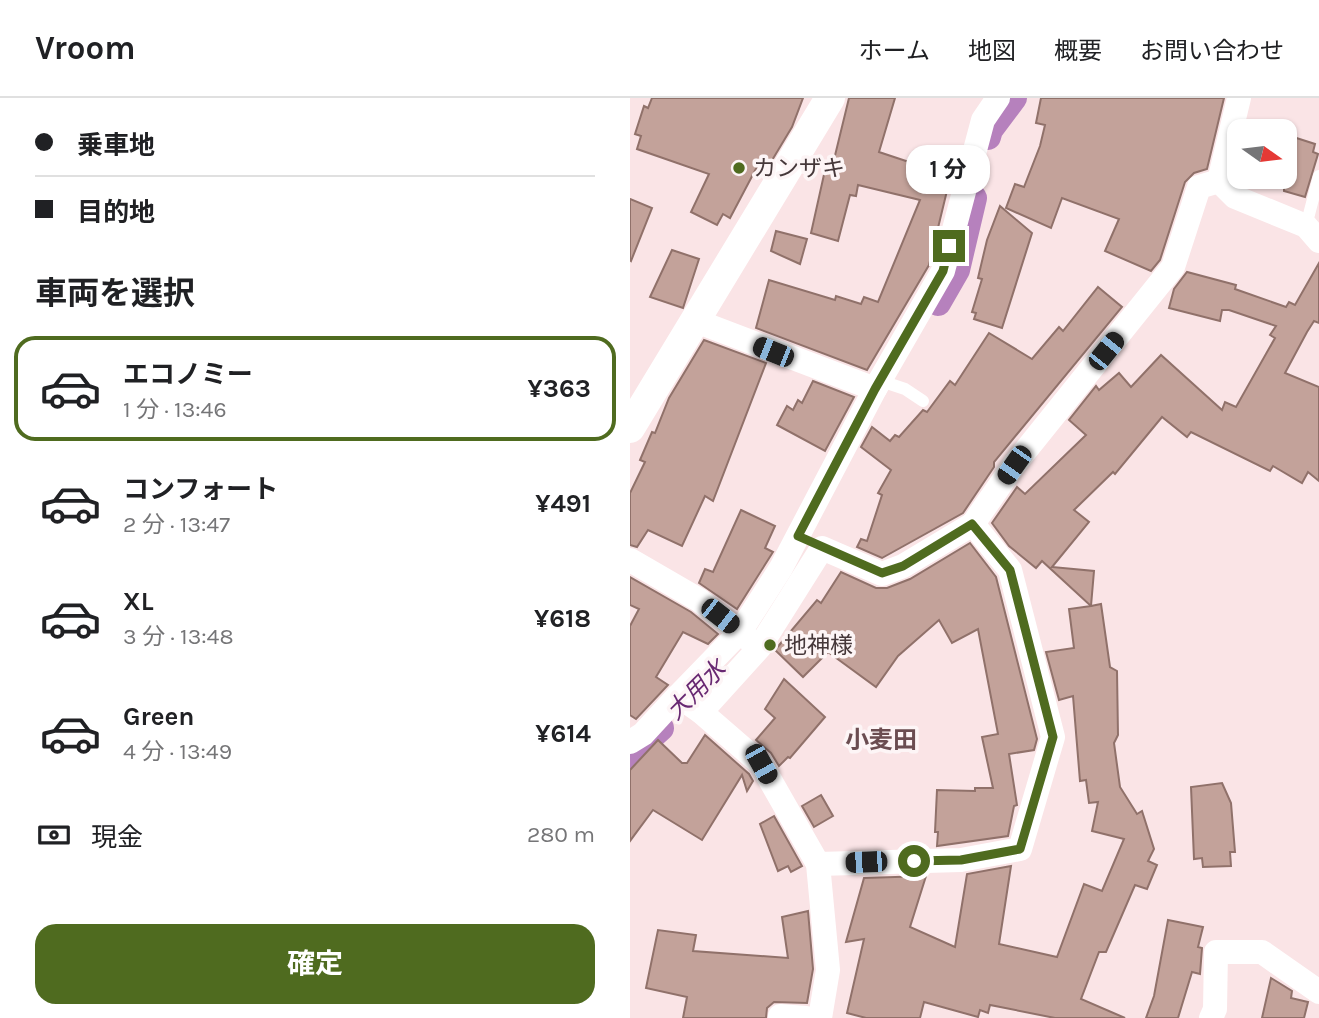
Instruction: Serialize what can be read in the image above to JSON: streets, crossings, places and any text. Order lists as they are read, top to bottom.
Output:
{
  "districts": ["小麦田"],
  "water": ["大用水"],
  "places": ["カンザキ", "地神様"],
  "north": "right",
  "page": {
    "header": "Vroom",
    "nav": [
      "ホーム",
      "地図",
      "概要",
      "お問い合わせ"
    ],
    "banner": ["乗車地", "目的地"],
    "bubble": "1 分",
    "heading": "車両を選択",
    "list": [
      {
        "name": "エコノミー",
        "note": "1 分 · 13:46",
        "value": "¥363"
      },
      {
        "name": "コンフォート",
        "note": "2 分 · 13:47",
        "value": "¥491"
      },
      {
        "name": "XL",
        "note": "3 分 · 13:48",
        "value": "¥618"
      },
      {
        "name": "Green",
        "note": "4 分 · 13:49",
        "value": "¥614"
      }
    ],
    "pay": ["現金", "280 m"],
    "buttons": "確定"
  }
}
